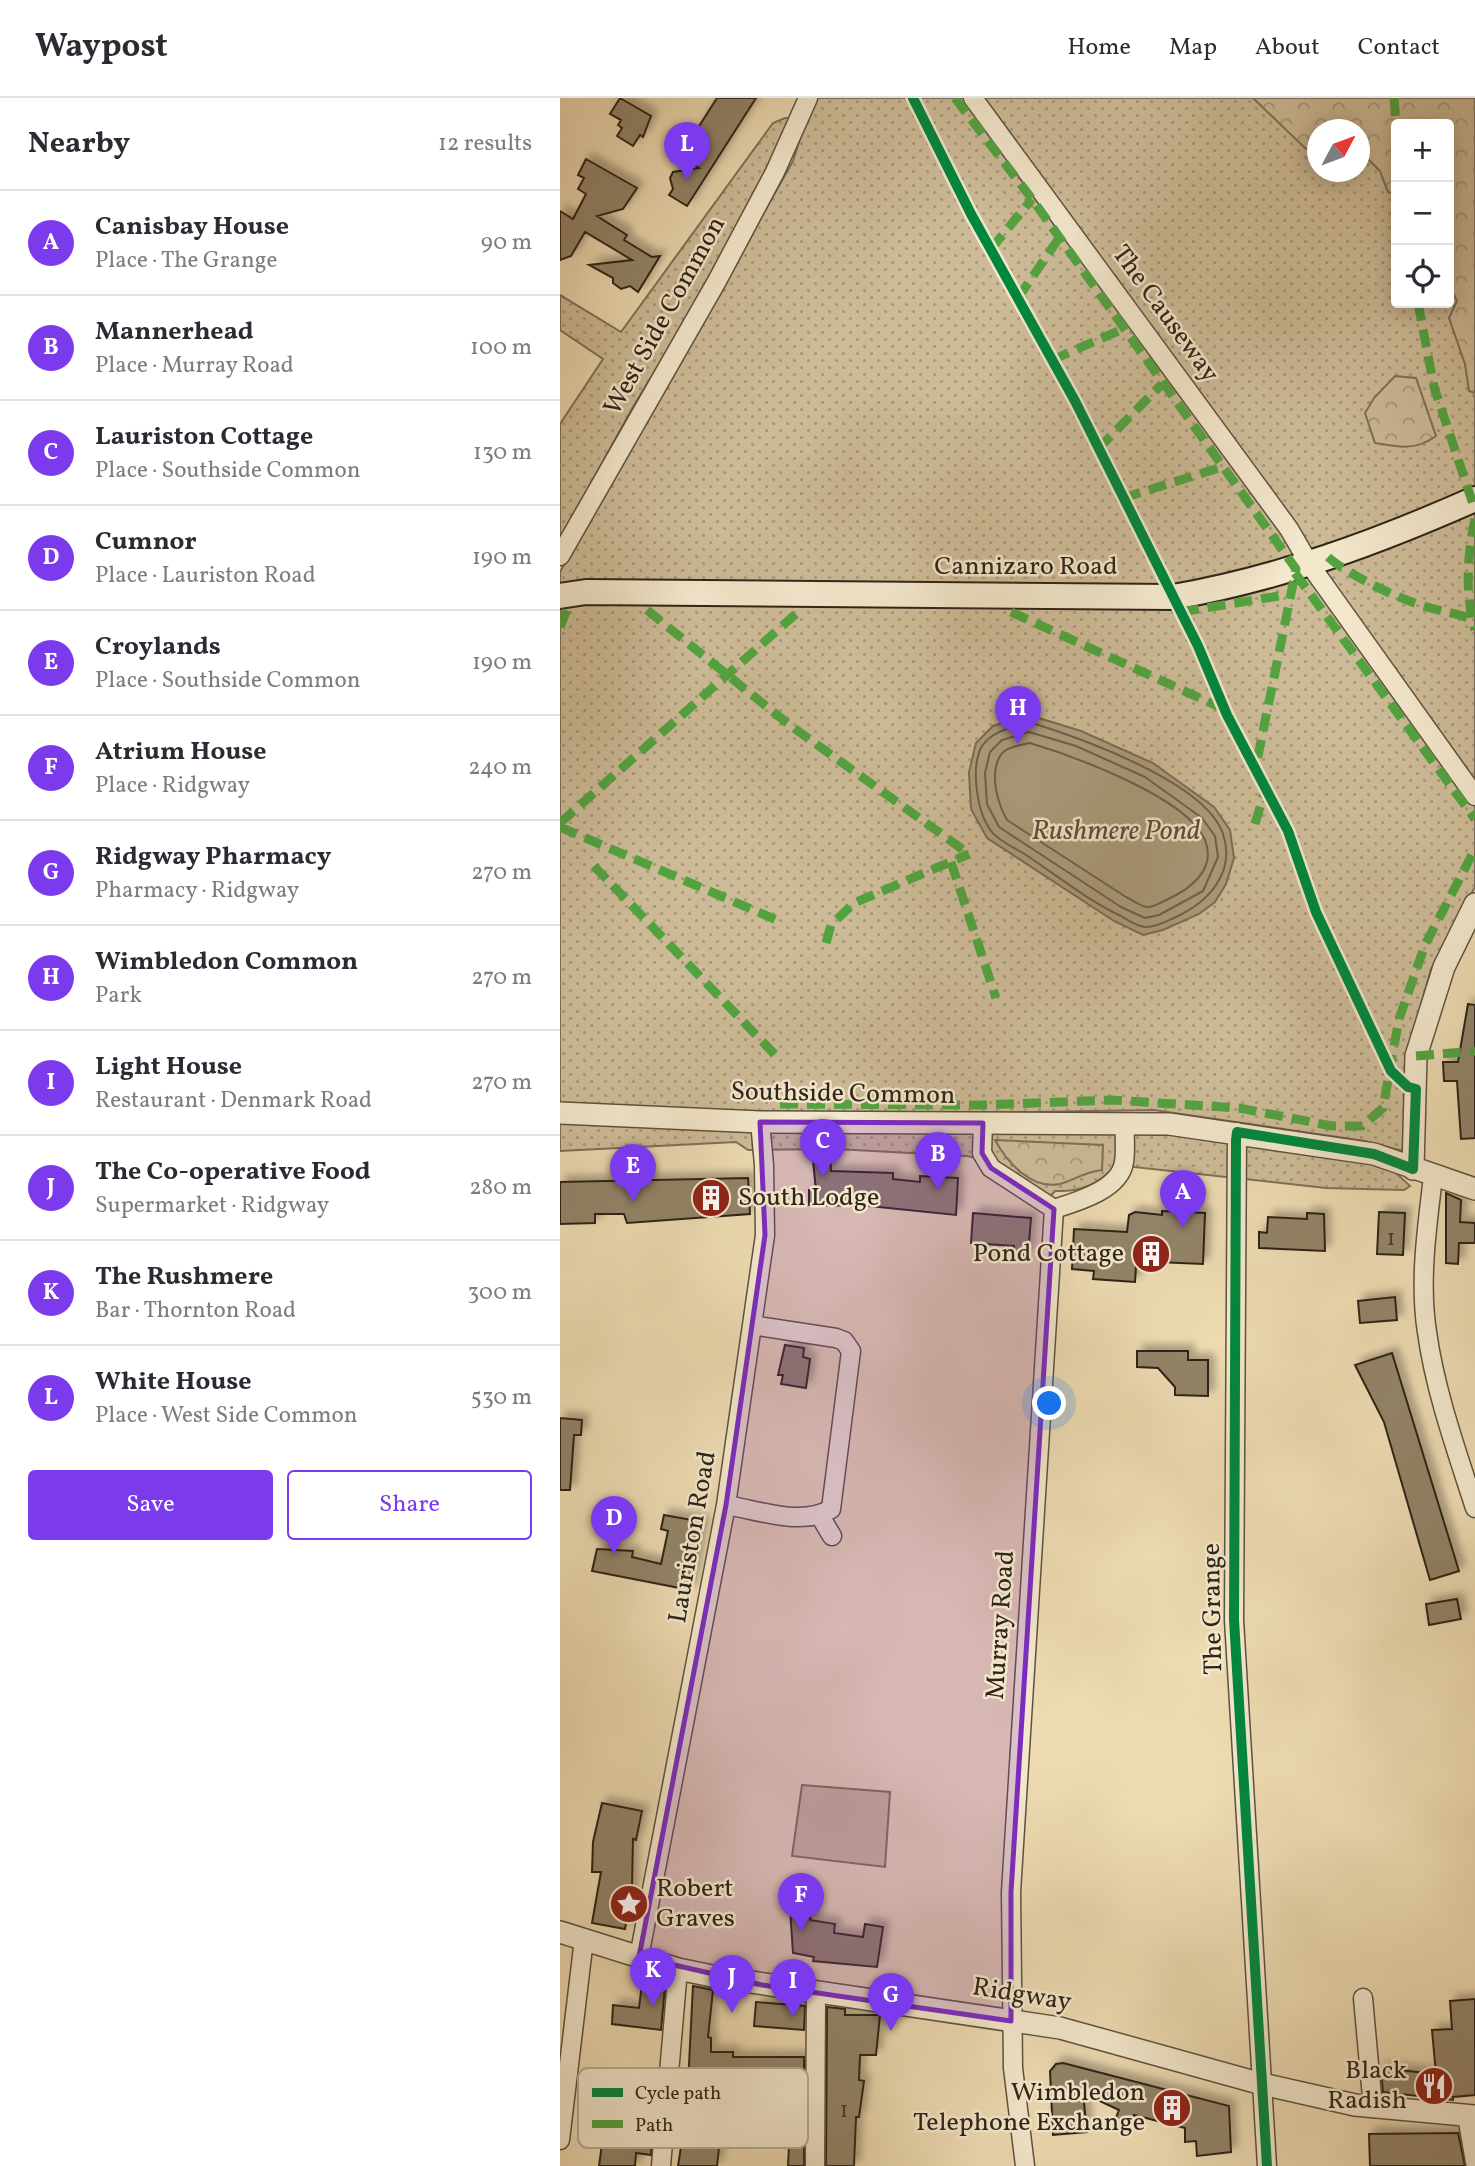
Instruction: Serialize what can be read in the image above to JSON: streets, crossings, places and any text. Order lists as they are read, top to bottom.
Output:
{
  "streets": {
    "main road": ["Cannizaro Road"],
    "street": [
      "The Causeway",
      "West Side Common",
      "Southside Common",
      "Lauriston Road",
      "The Grange",
      "Murray Road",
      "Ridgway"
    ]
  },
  "crossings": [
    ["The Causeway", "Cannizaro Road"],
    ["Southside Common", "Lauriston Road"],
    ["Southside Common", "The Grange"],
    ["Lauriston Road", "Ridgway"],
    ["The Grange", "Ridgway"],
    ["Murray Road", "Ridgway"]
  ],
  "water": ["Rushmere Pond"],
  "places": {
    "building": ["South Lodge", "Pond Cottage", "Wimbledon Telephone Exchange"],
    "place": ["Robert Graves"],
    "restaurant": ["Black Radish"]
  },
  "house_numbers": ["1", "1"],
  "legend": ["Cycle path", "Path"],
  "north": "top right",
  "page": {
    "header": "Waypost",
    "nav": [
      "Home",
      "Map",
      "About",
      "Contact"
    ],
    "heading": ["Nearby", "12 results"],
    "map_buttons": ["+", "−"],
    "pins": [
      "L",
      "H",
      "C",
      "B",
      "E",
      "A",
      "D",
      "F",
      "K",
      "J",
      "I",
      "G"
    ],
    "list": [
      {
        "mark": "A",
        "name": "Canisbay House",
        "note": "Place · The Grange",
        "value": "90 m"
      },
      {
        "mark": "B",
        "name": "Mannerhead",
        "note": "Place · Murray Road",
        "value": "100 m"
      },
      {
        "mark": "C",
        "name": "Lauriston Cottage",
        "note": "Place · Southside Common",
        "value": "130 m"
      },
      {
        "mark": "D",
        "name": "Cumnor",
        "note": "Place · Lauriston Road",
        "value": "190 m"
      },
      {
        "mark": "E",
        "name": "Croylands",
        "note": "Place · Southside Common",
        "value": "190 m"
      },
      {
        "mark": "F",
        "name": "Atrium House",
        "note": "Place · Ridgway",
        "value": "240 m"
      },
      {
        "mark": "G",
        "name": "Ridgway Pharmacy",
        "note": "Pharmacy · Ridgway",
        "value": "270 m"
      },
      {
        "mark": "H",
        "name": "Wimbledon Common",
        "note": "Park",
        "value": "270 m"
      },
      {
        "mark": "I",
        "name": "Light House",
        "note": "Restaurant · Denmark Road",
        "value": "270 m"
      },
      {
        "mark": "J",
        "name": "The Co-operative Food",
        "note": "Supermarket · Ridgway",
        "value": "280 m"
      },
      {
        "mark": "K",
        "name": "The Rushmere",
        "note": "Bar · Thornton Road",
        "value": "300 m"
      },
      {
        "mark": "L",
        "name": "White House",
        "note": "Place · West Side Common",
        "value": "530 m"
      }
    ],
    "buttons": ["Save", "Share"]
  }
}
